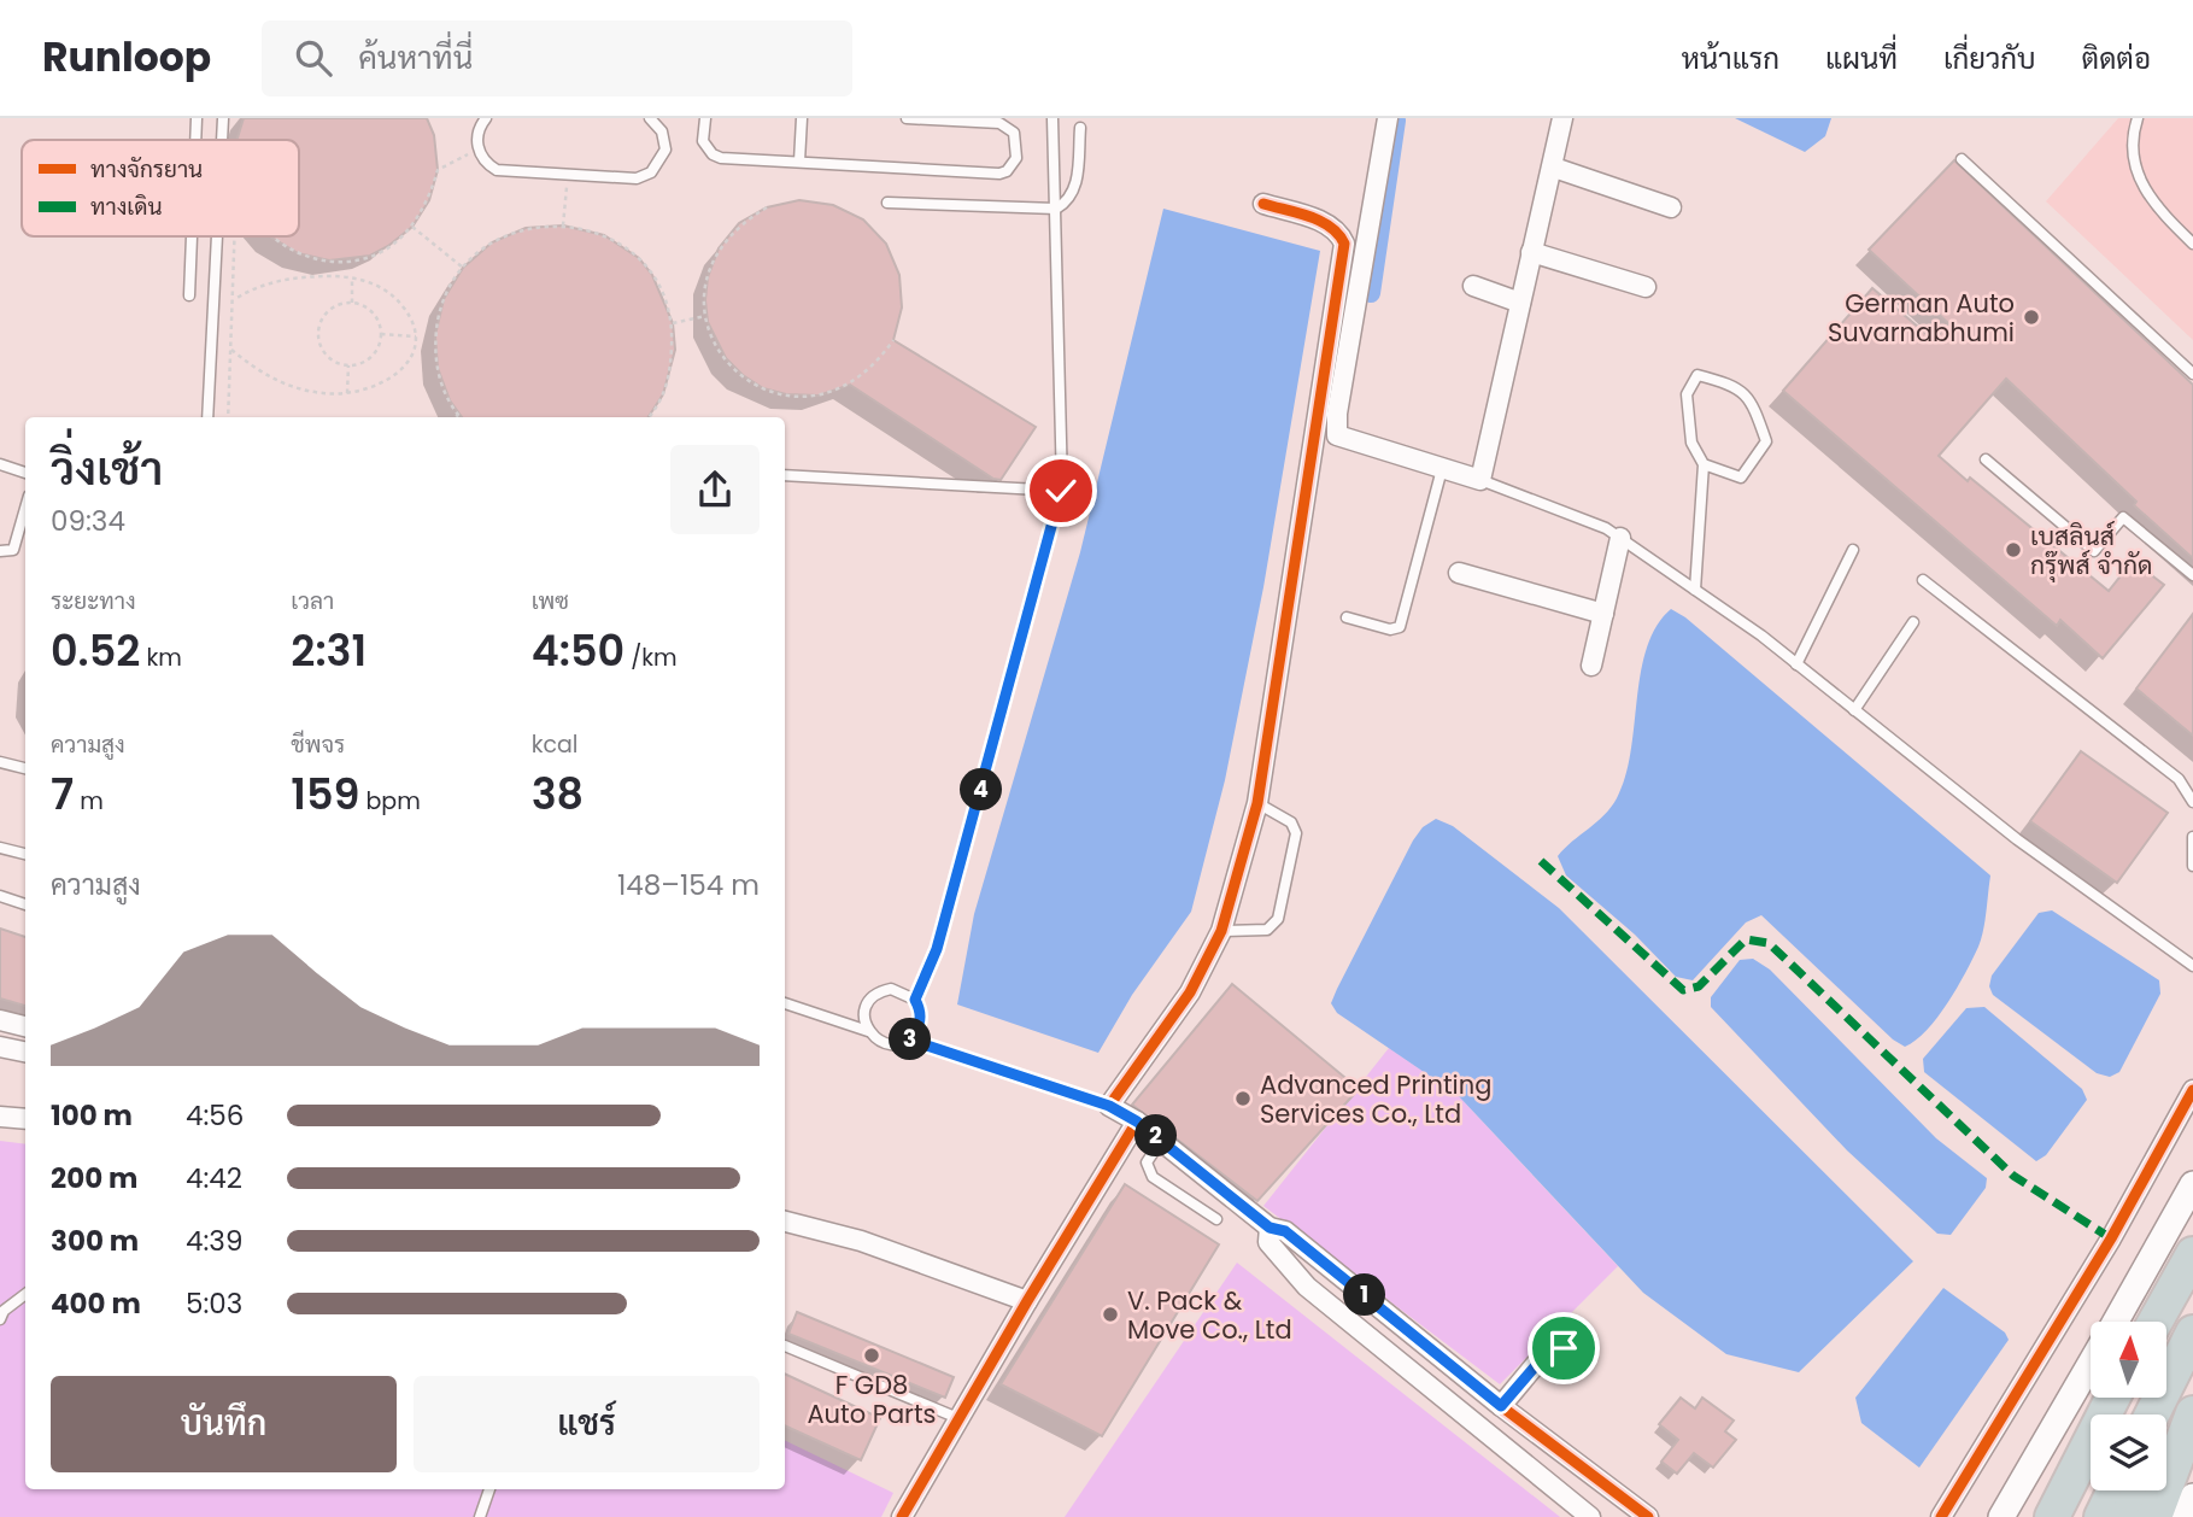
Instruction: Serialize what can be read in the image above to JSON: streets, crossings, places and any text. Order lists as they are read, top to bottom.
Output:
{
  "places": [
    "German Auto Suvarnabhumi",
    "เบสลินส์ กรุ๊พส์ จำกัด",
    "Advanced Printing Services Co., Ltd",
    "V. Pack & Move Co., Ltd",
    "F GD8 Auto Parts"
  ],
  "legend": ["ทางจักรยาน", "ทางเดิน"],
  "north": "top",
  "page": {
    "header": "Runloop",
    "search": "ค้นหาที่นี่",
    "nav": [
      "หน้าแรก",
      "แผนที่",
      "เกี่ยวกับ",
      "ติดต่อ"
    ],
    "heading": ["วิ่งเช้า", "09:34"],
    "stats": [
      ["ระยะทาง", "0.52 km"],
      ["เวลา", "2:31"],
      ["เพซ", "4:50 /km"],
      ["ความสูง", "7 m"],
      ["ชีพจร", "159 bpm"],
      ["kcal", "38"]
    ],
    "pins": [
      "4",
      "3",
      "2",
      "1"
    ],
    "chart": ["ความสูง", "148–154 m"],
    "list": [
      {
        "name": "100 m",
        "note": "4:56"
      },
      {
        "name": "200 m",
        "note": "4:42"
      },
      {
        "name": "300 m",
        "note": "4:39"
      },
      {
        "name": "400 m",
        "note": "5:03"
      }
    ],
    "buttons": ["บันทึก", "แชร์"]
  }
}
